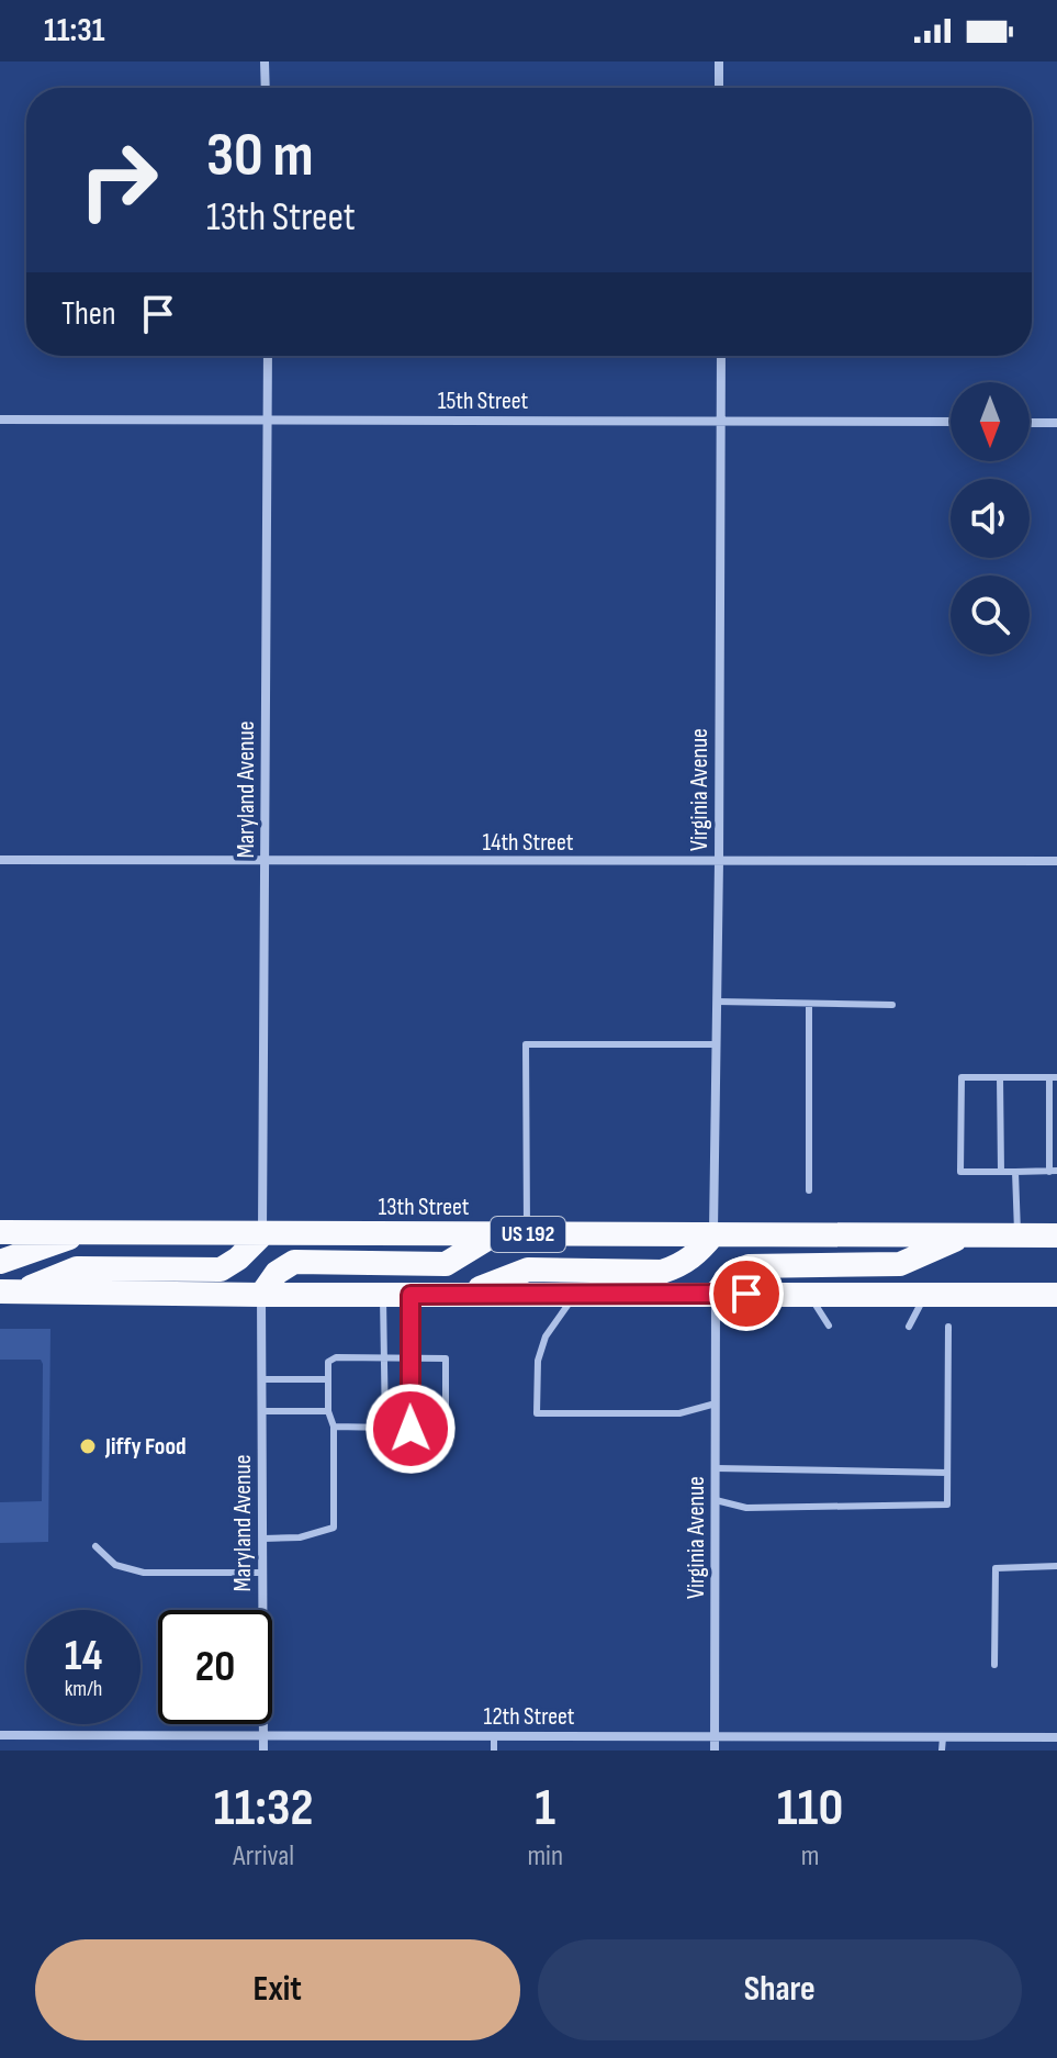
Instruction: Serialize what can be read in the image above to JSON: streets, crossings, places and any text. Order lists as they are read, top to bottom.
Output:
{
  "streets": {
    "highway": ["13th Street", "US 192"],
    "street": [
      "15th Street",
      "Maryland Avenue",
      "Virginia Avenue",
      "14th Street",
      "12th Street"
    ]
  },
  "crossings": [
    ["15th Street", "Maryland Avenue"],
    ["15th Street", "Virginia Avenue"],
    ["Maryland Avenue", "14th Street"],
    ["Maryland Avenue", "13th Street"],
    ["Maryland Avenue", "12th Street"],
    ["Virginia Avenue", "14th Street"],
    ["Virginia Avenue", "13th Street"],
    ["Virginia Avenue", "12th Street"]
  ],
  "places": ["Jiffy Food"],
  "north": "bottom",
  "page": {
    "status": "11:31",
    "turn": ["30 m", "13th Street"],
    "then": "Then",
    "speed": "14 km/h",
    "limit": "20",
    "eta": [
      "11:32",
      "Arrival",
      "1",
      "min",
      "110",
      "m"
    ],
    "buttons": ["Exit", "Share"]
  }
}
